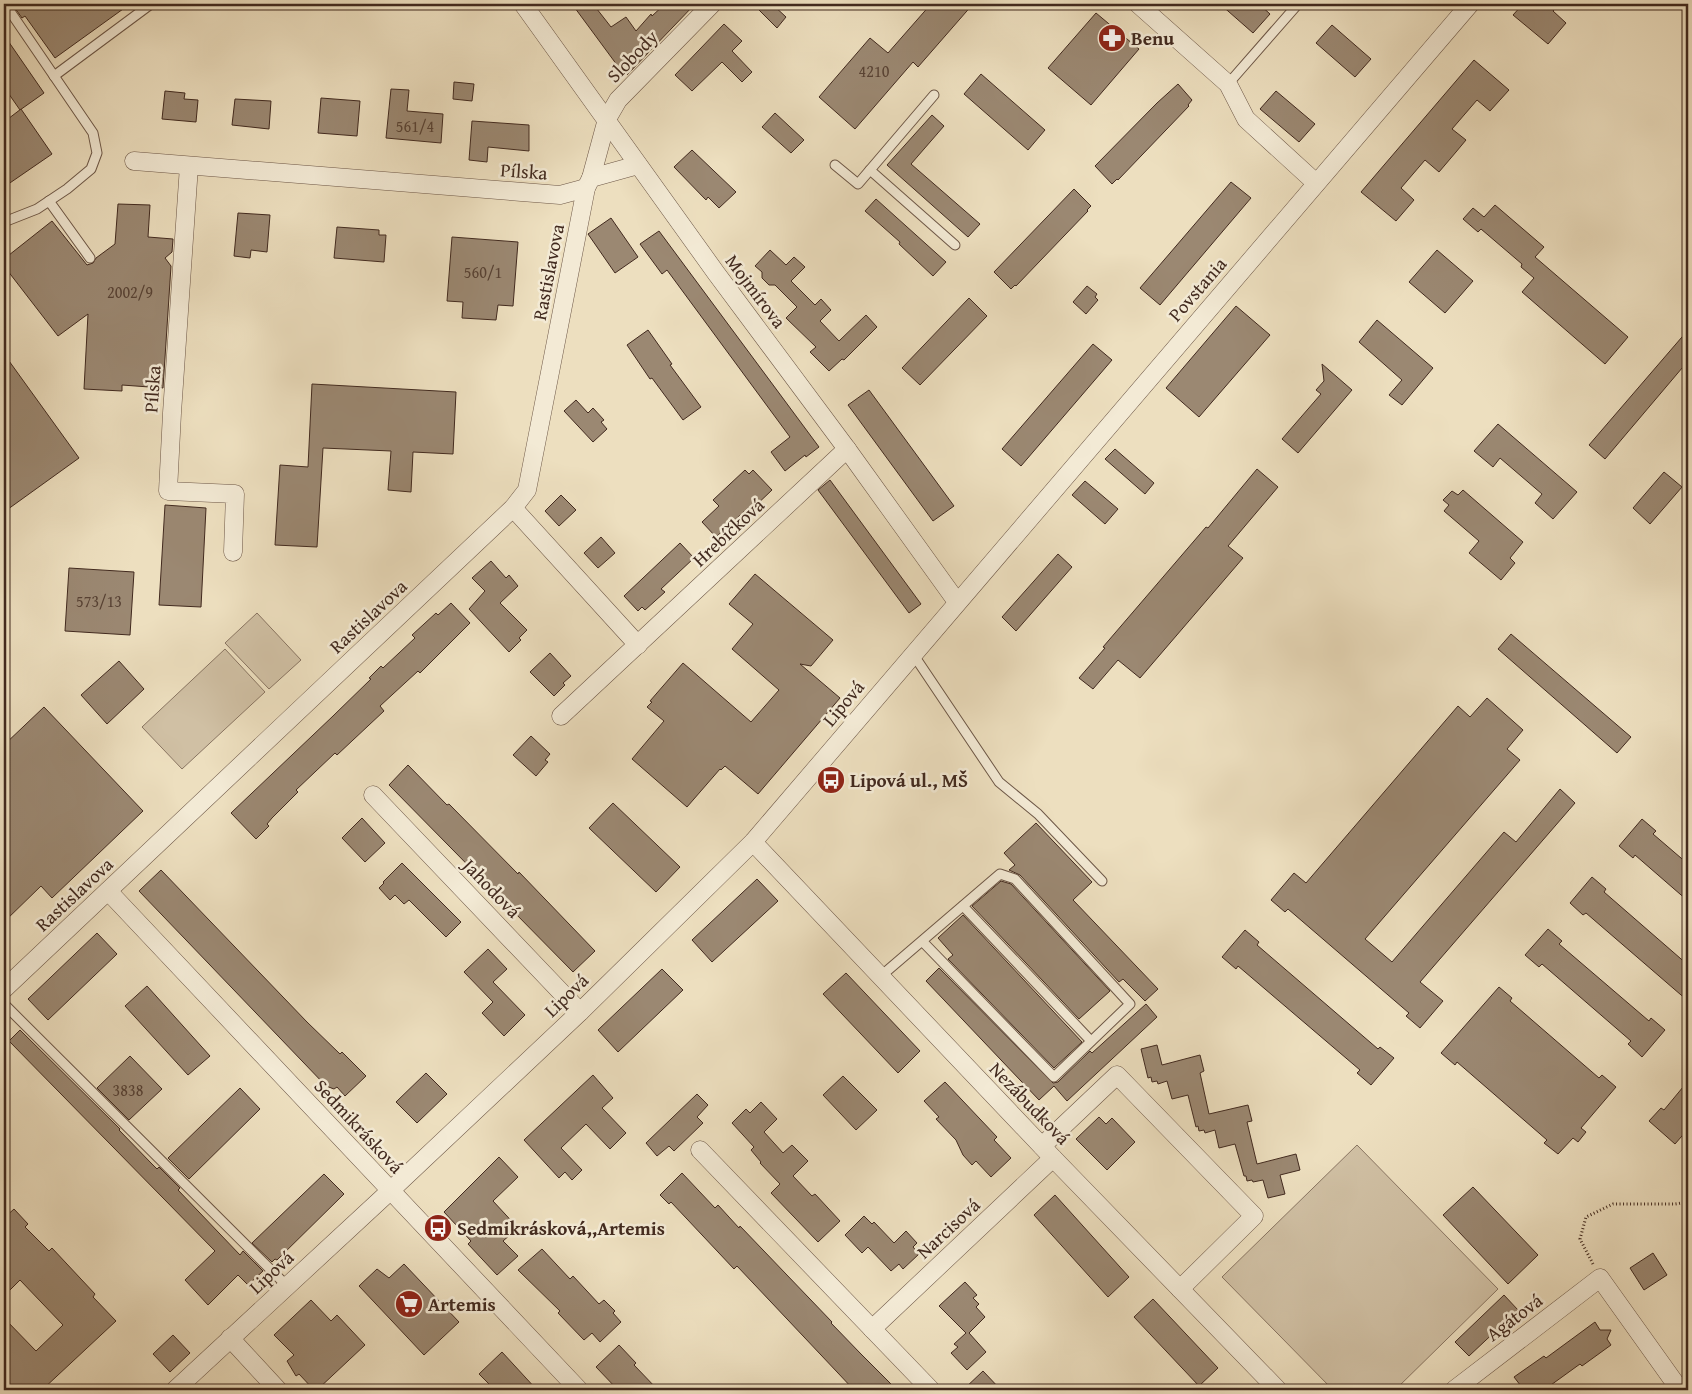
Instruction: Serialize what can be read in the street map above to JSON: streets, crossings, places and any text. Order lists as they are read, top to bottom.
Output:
{
  "streets": {
    "street": [
      "Slobody",
      "Pílska",
      "Rastislavova",
      "Povstania",
      "Mojmírova",
      "Hrebíčková",
      "Lipová",
      "Jahodová",
      "Nezábudková",
      "Sedmikrásková",
      "Narcisová",
      "Agátová"
    ]
  },
  "crossings": [
    ["Slobody", "Rastislavova"],
    ["Slobody", "Mojmírova"],
    ["Pílska", "Rastislavova"],
    ["Rastislavova", "Mojmírova"],
    ["Rastislavova", "Sedmikrásková"],
    ["Povstania", "Mojmírova"],
    ["Povstania", "Lipová"],
    ["Mojmírova", "Hrebíčková"],
    ["Mojmírova", "Lipová"],
    ["Lipová", "Jahodová"],
    ["Lipová", "Nezábudková"],
    ["Lipová", "Sedmikrásková"],
    ["Nezábudková", "Narcisová"]
  ],
  "places": {
    "pharmacy": ["Benu"],
    "bus stop": ["Lipová ul., MŠ", "Sedmikrásková,,Artemis"],
    "supermarket": ["Artemis"]
  },
  "house_numbers": [
    "4210",
    "561/4",
    "560/1",
    "2002/9",
    "573/13",
    "3838"
  ]
}
